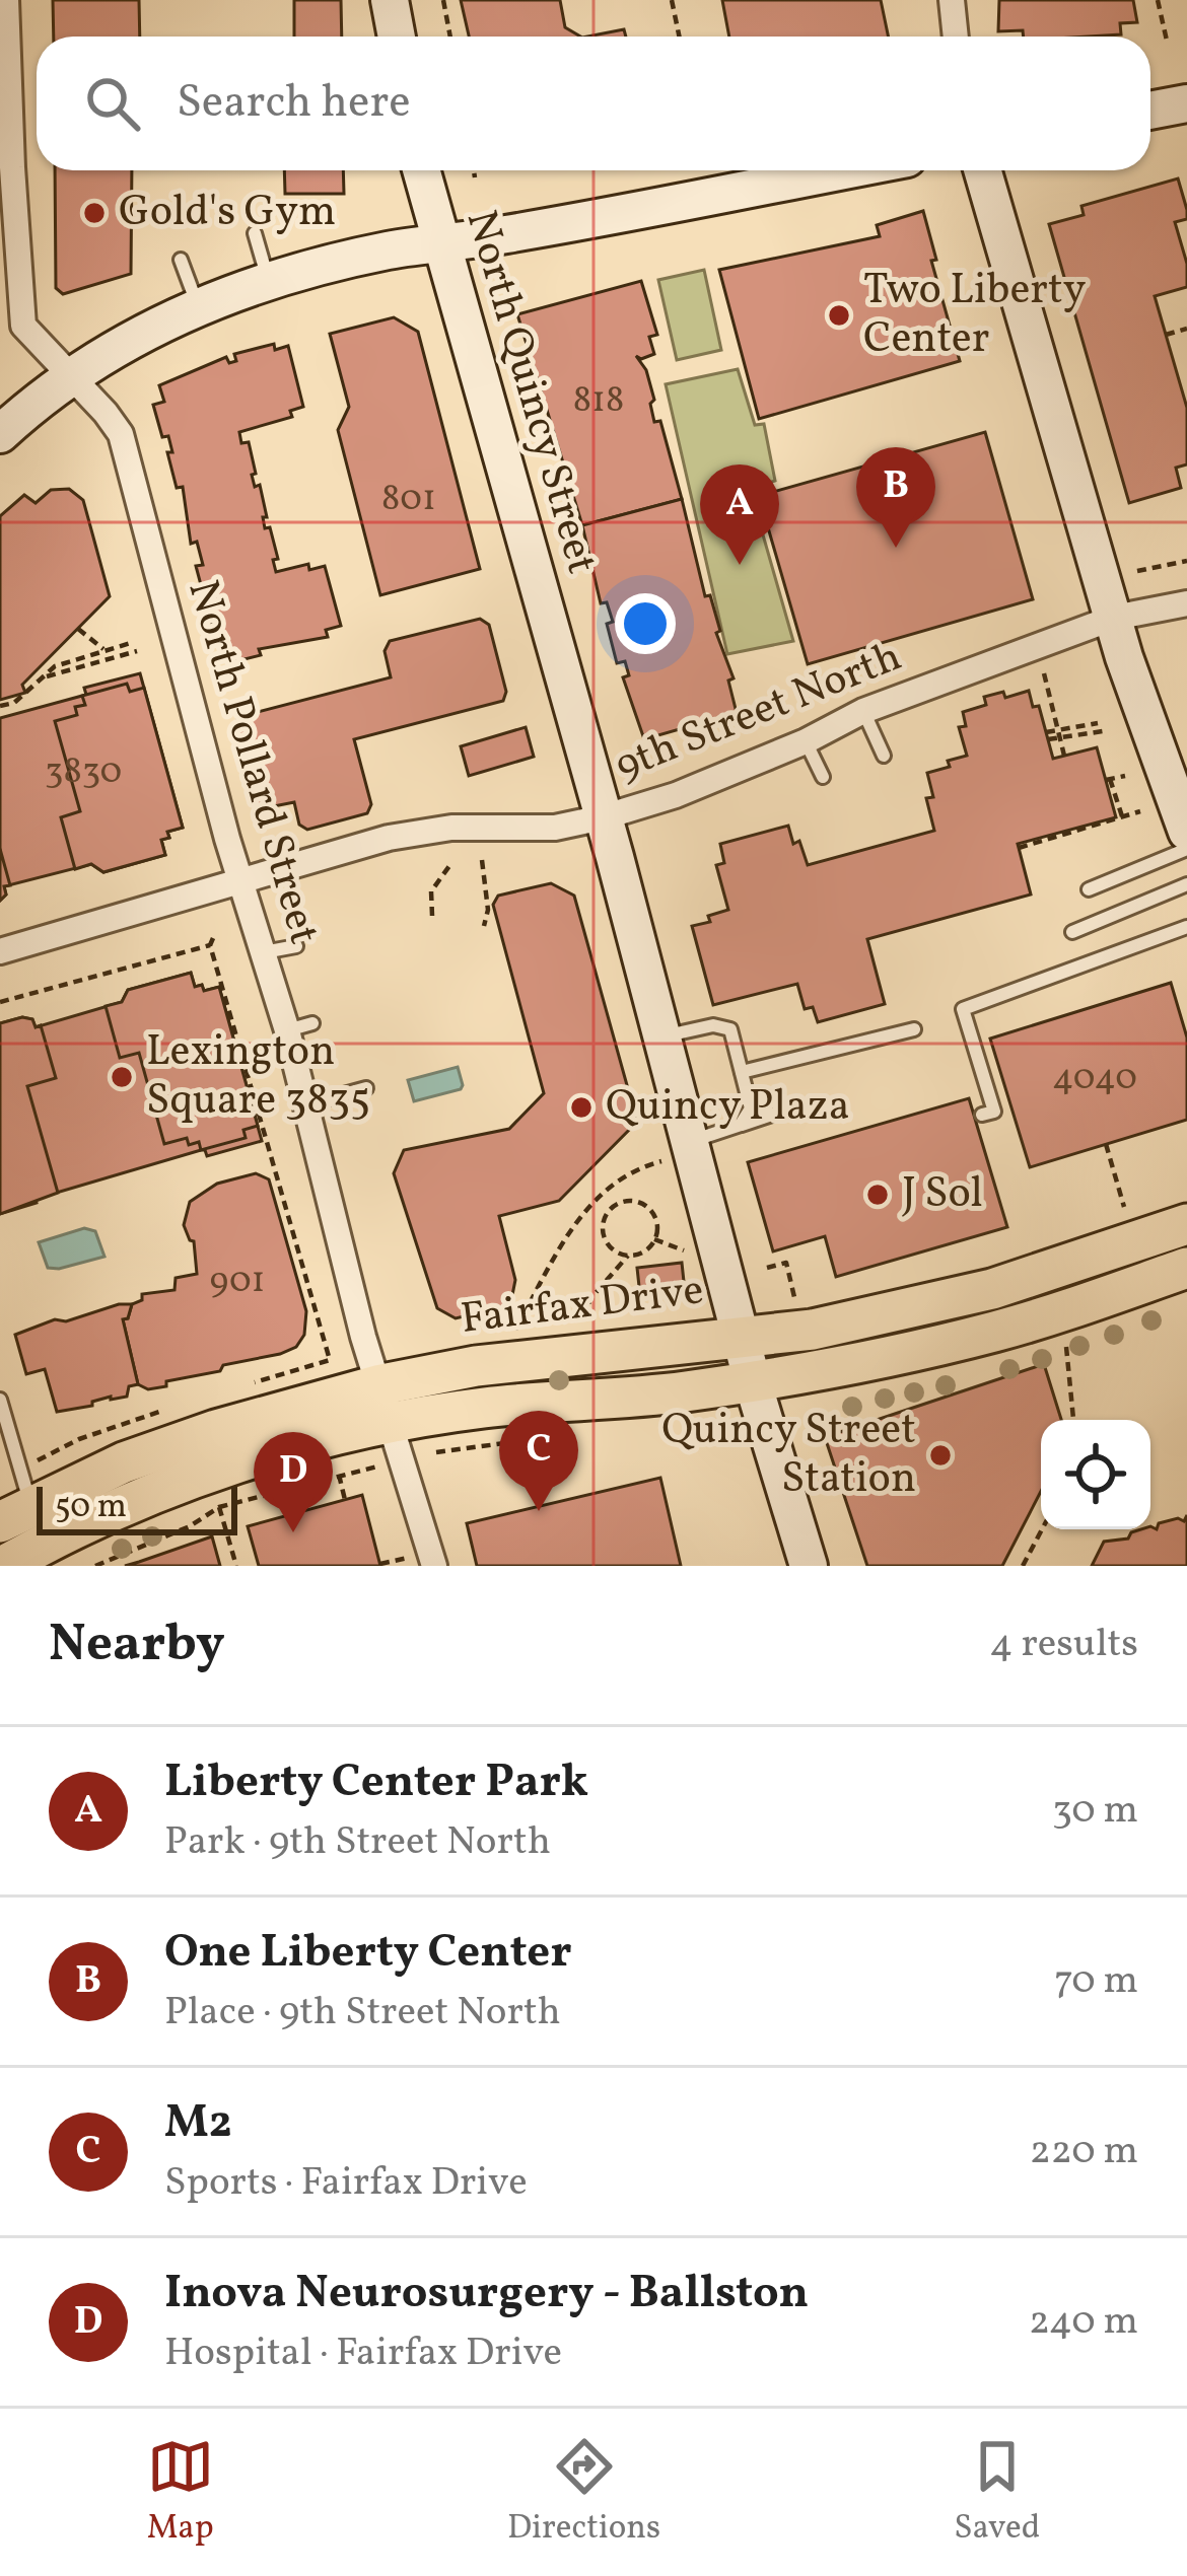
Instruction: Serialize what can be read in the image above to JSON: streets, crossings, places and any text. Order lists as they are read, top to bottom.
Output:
{
  "streets": {
    "main road": ["North Quincy Street", "Fairfax Drive"],
    "street": ["9th Street North", "North Pollard Street"]
  },
  "crossings": [
    ["North Quincy Street", "9th Street North"],
    ["North Quincy Street", "Fairfax Drive"],
    ["9th Street North", "North Pollard Street"],
    ["North Pollard Street", "Fairfax Drive"]
  ],
  "places": [
    "Gold's Gym",
    "Two Liberty Center",
    "Lexington Square 3835",
    "Quincy Plaza",
    "J Sol",
    "Quincy Street Station"
  ],
  "house_numbers": [
    "818",
    "801",
    "3830",
    "4040",
    "901"
  ],
  "scale_bar": "50 m",
  "page": {
    "search": "Search here",
    "pins": [
      "B",
      "A",
      "C",
      "D"
    ],
    "scale": "50 m",
    "heading": ["Nearby", "4 results"],
    "list": [
      {
        "mark": "A",
        "name": "Liberty Center Park",
        "note": "Park · 9th Street North",
        "value": "30 m"
      },
      {
        "mark": "B",
        "name": "One Liberty Center",
        "note": "Place · 9th Street North",
        "value": "70 m"
      },
      {
        "mark": "C",
        "name": "M2",
        "note": "Sports · Fairfax Drive",
        "value": "220 m"
      },
      {
        "mark": "D",
        "name": "Inova Neurosurgery - Ballston",
        "note": "Hospital · Fairfax Drive",
        "value": "240 m"
      }
    ],
    "nav": ["Map", "Directions", "Saved"]
  }
}
